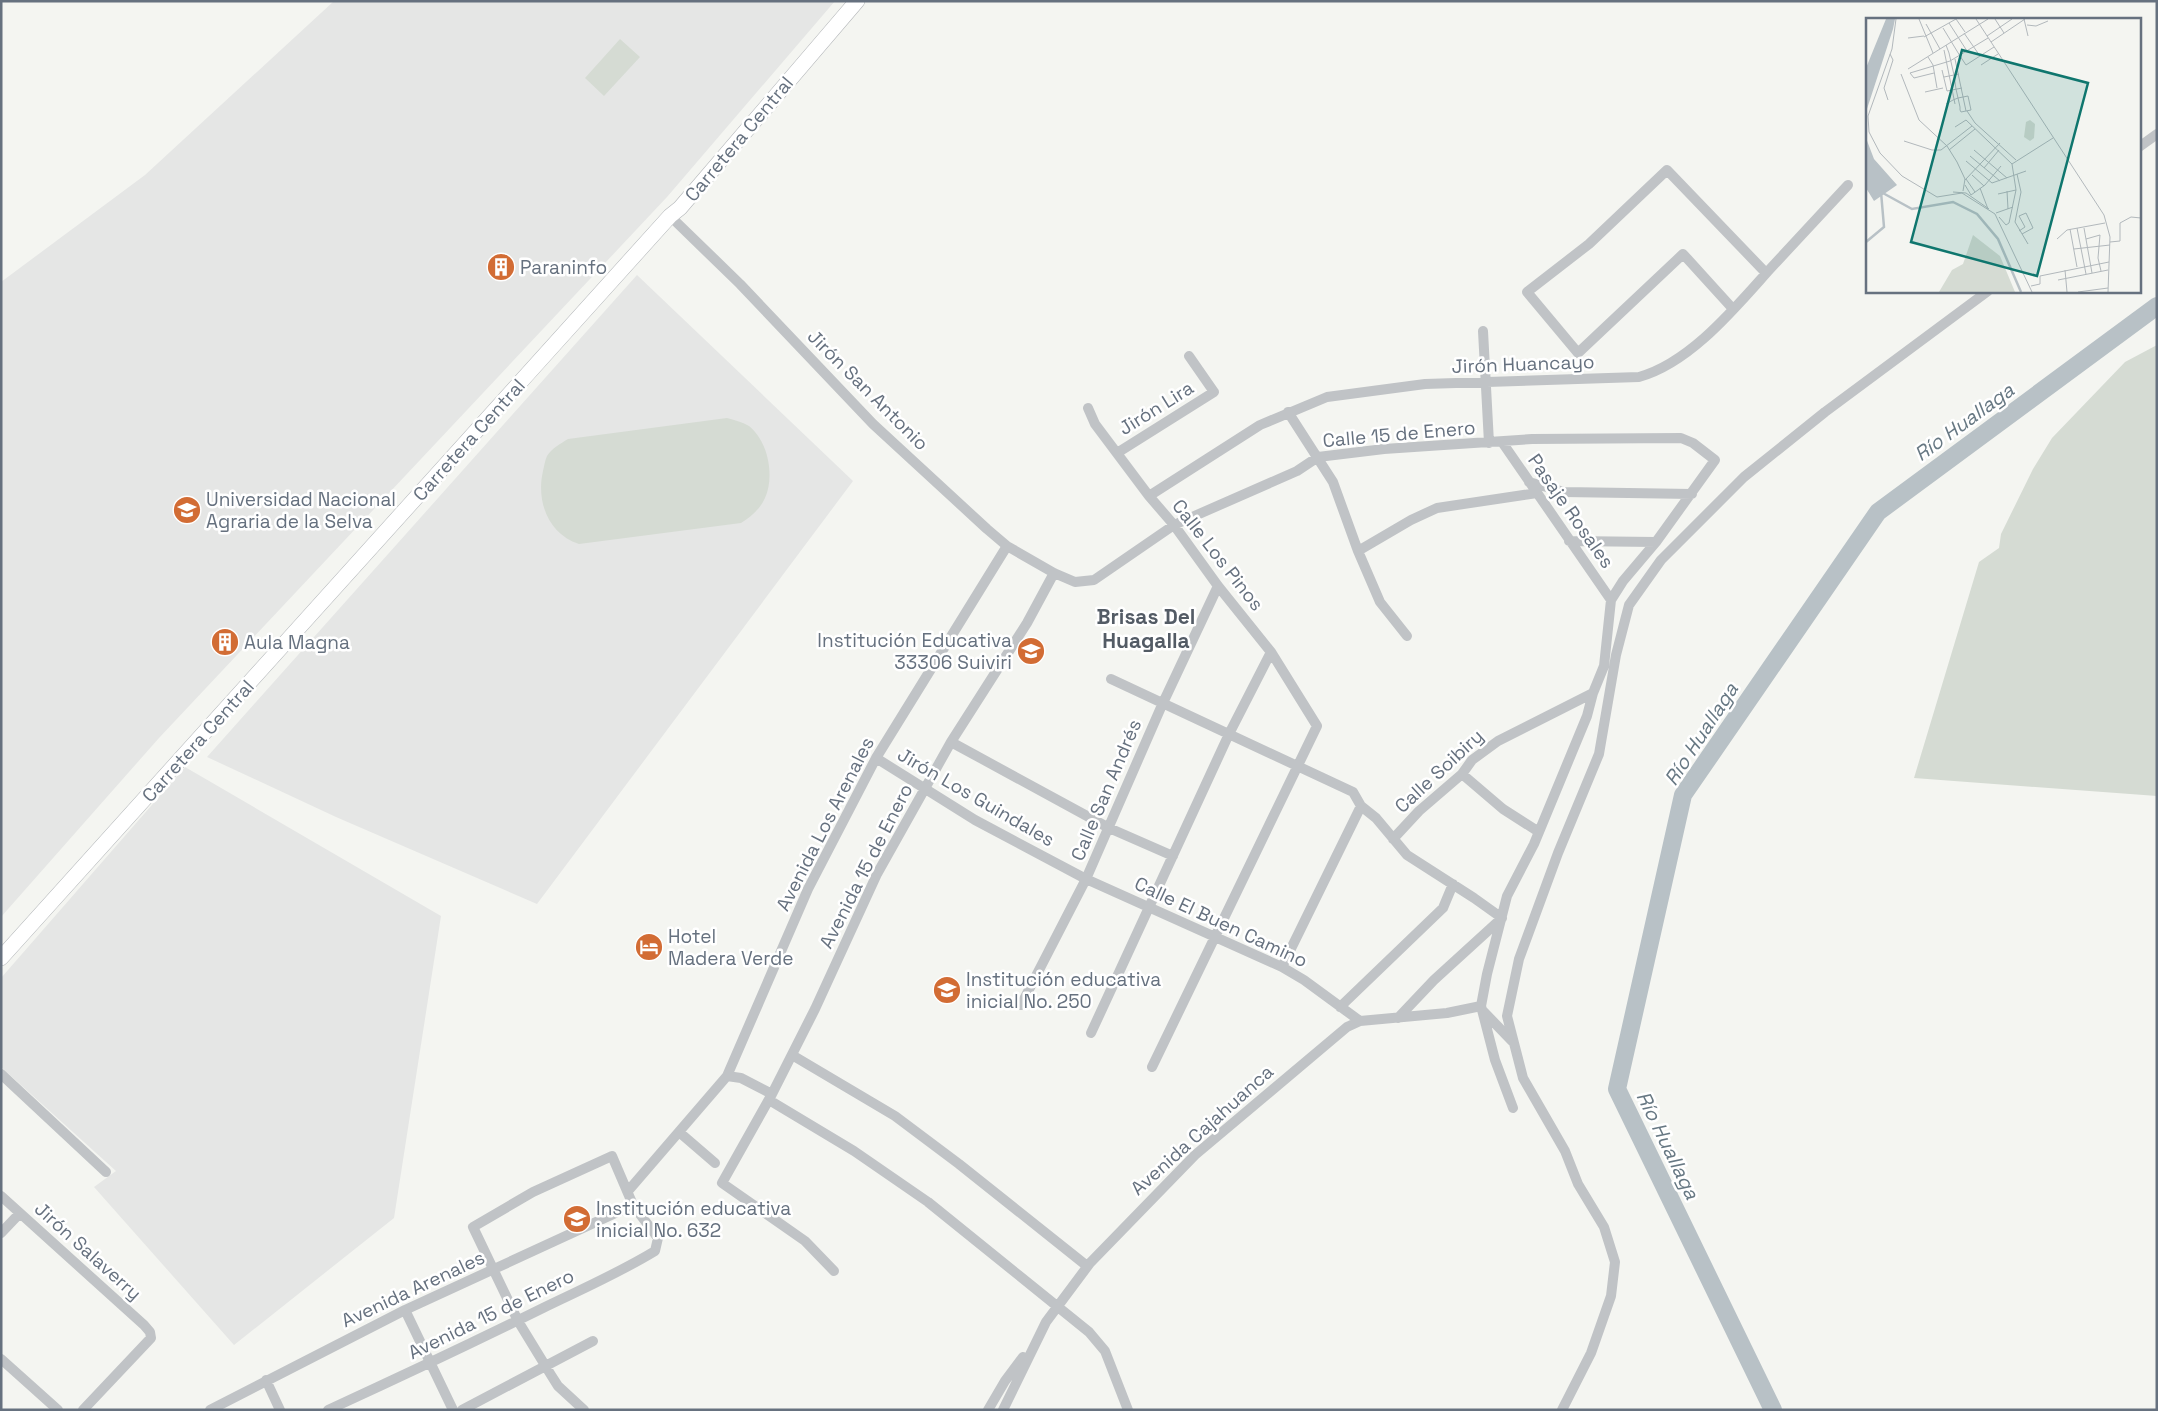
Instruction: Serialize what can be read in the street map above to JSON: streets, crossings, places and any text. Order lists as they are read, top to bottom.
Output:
{
  "streets": {
    "highway": ["Carretera Central"],
    "street": [
      "Jirón Huancayo",
      "Jirón San Antonio",
      "Jirón Lira",
      "Calle 15 de Enero",
      "Pasaje Rosales",
      "Calle Los Pinos",
      "Calle Soibiry",
      "Calle San Andrés",
      "Jirón Los Guindales",
      "Avenida Los Arenales",
      "Avenida 15 de Enero",
      "Calle El Buen Camino",
      "Avenida Cajahuanca",
      "Jirón Salaverry",
      "Avenida Arenales"
    ]
  },
  "crossings": [
    ["Carretera Central", "Jirón San Antonio"],
    ["Jirón Huancayo", "Calle Los Pinos"],
    ["Jirón San Antonio", "Calle 15 de Enero"],
    ["Jirón San Antonio", "Avenida Los Arenales"],
    ["Jirón San Antonio", "Avenida 15 de Enero"],
    ["Jirón Lira", "Calle Los Pinos"],
    ["Calle 15 de Enero", "Pasaje Rosales"],
    ["Calle 15 de Enero", "Calle Los Pinos"],
    ["Calle 15 de Enero", "Avenida 15 de Enero"],
    ["Calle Los Pinos", "Calle San Andrés"],
    ["Calle San Andrés", "Jirón Los Guindales"],
    ["Calle San Andrés", "Calle El Buen Camino"],
    ["Jirón Los Guindales", "Avenida Los Arenales"],
    ["Jirón Los Guindales", "Avenida 15 de Enero"],
    ["Jirón Los Guindales", "Calle El Buen Camino"],
    ["Avenida 15 de Enero", "Avenida Arenales"],
    ["Calle El Buen Camino", "Avenida Cajahuanca"]
  ],
  "districts": ["Brisas Del Huagalla"],
  "water": ["Río Huallaga"],
  "places": {
    "building": ["Paraninfo", "Aula Magna"],
    "school or university": [
      "Universidad Nacional Agraria de la Selva",
      "Institución Educativa 33306 Suiviri",
      "Institución educativa inicial No. 250",
      "Institución educativa inicial No. 632"
    ],
    "hotel": ["Hotel Madera Verde"]
  }
}
